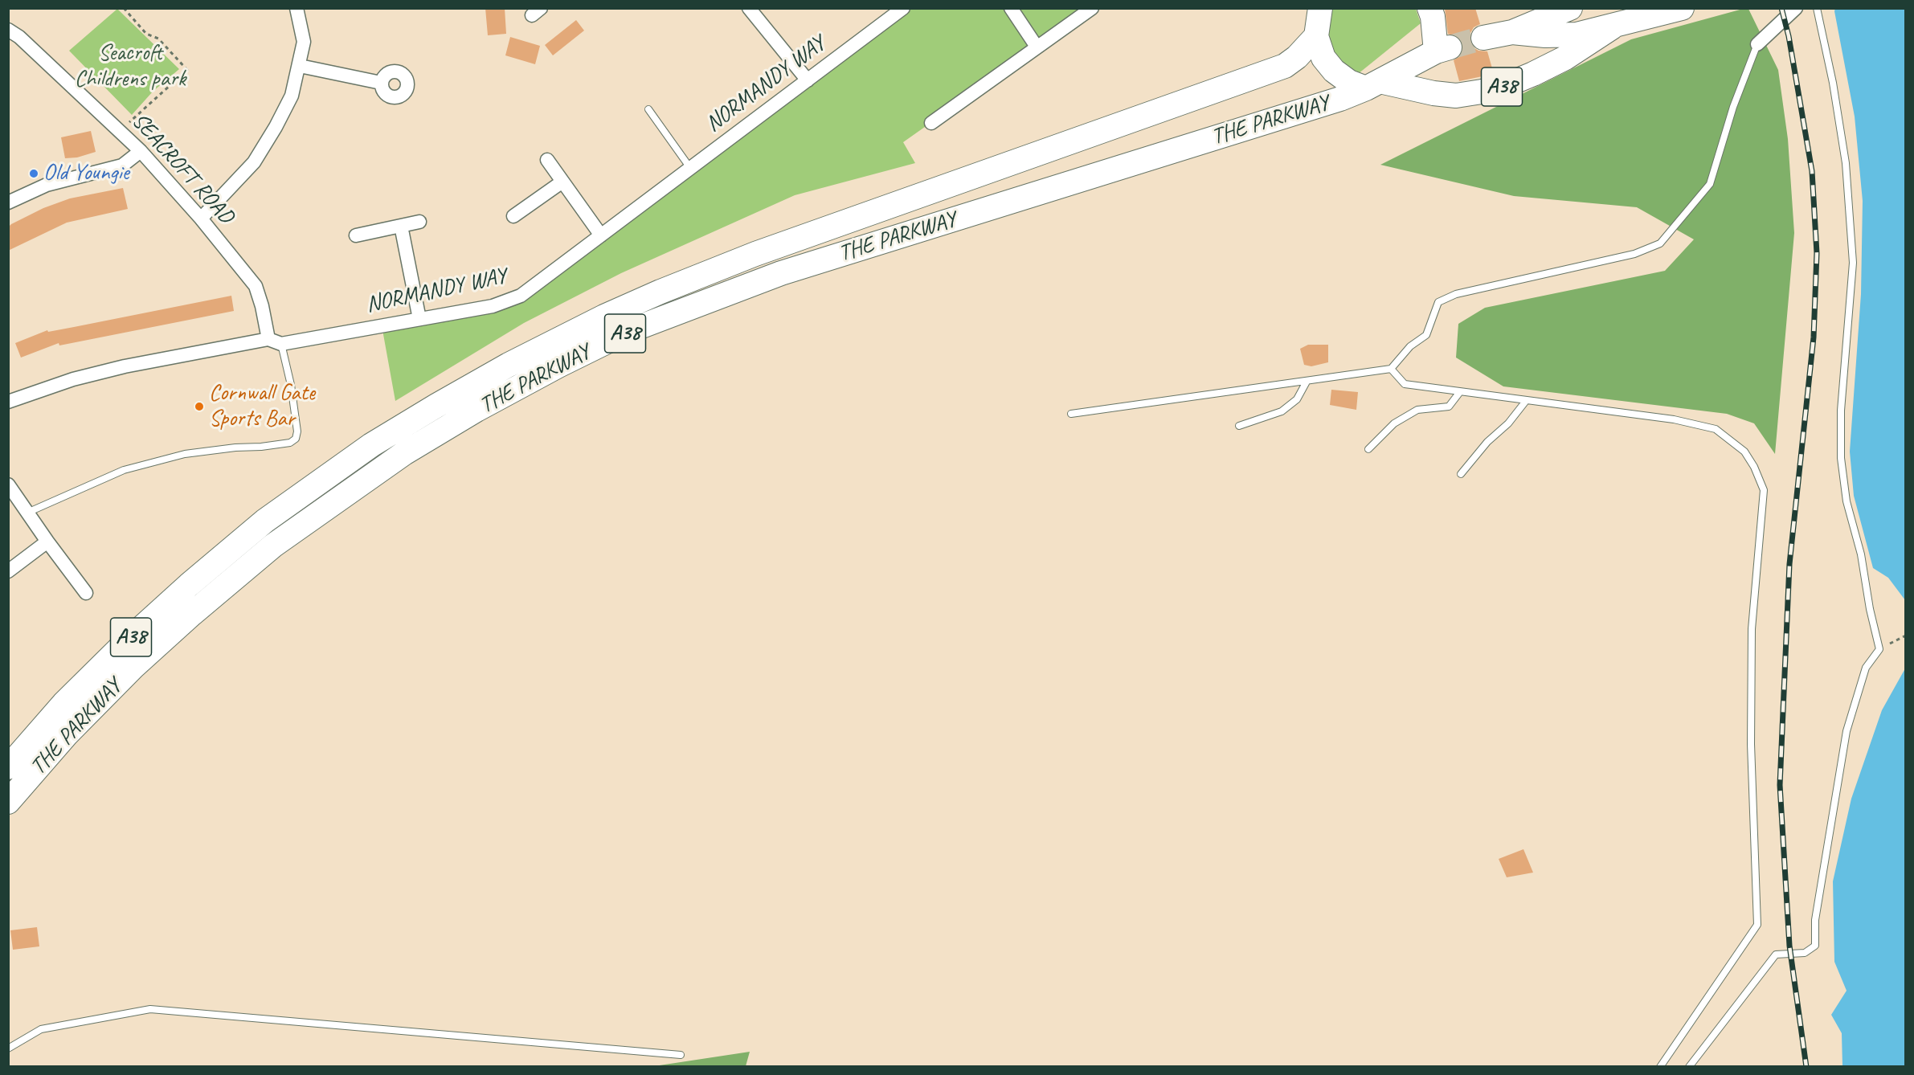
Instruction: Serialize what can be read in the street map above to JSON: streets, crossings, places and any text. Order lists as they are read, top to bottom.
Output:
{
  "streets": {
    "highway": ["A38", "THE PARKWAY"],
    "street": ["NORMANDY WAY", "SEACROFT ROAD"]
  },
  "crossings": [
    ["NORMANDY WAY", "SEACROFT ROAD"],
    ["A38", "THE PARKWAY"]
  ],
  "parks": ["Seacroft Childrens park"],
  "places": ["Old Youngie", "Cornwall Gate Sports Bar"]
}
